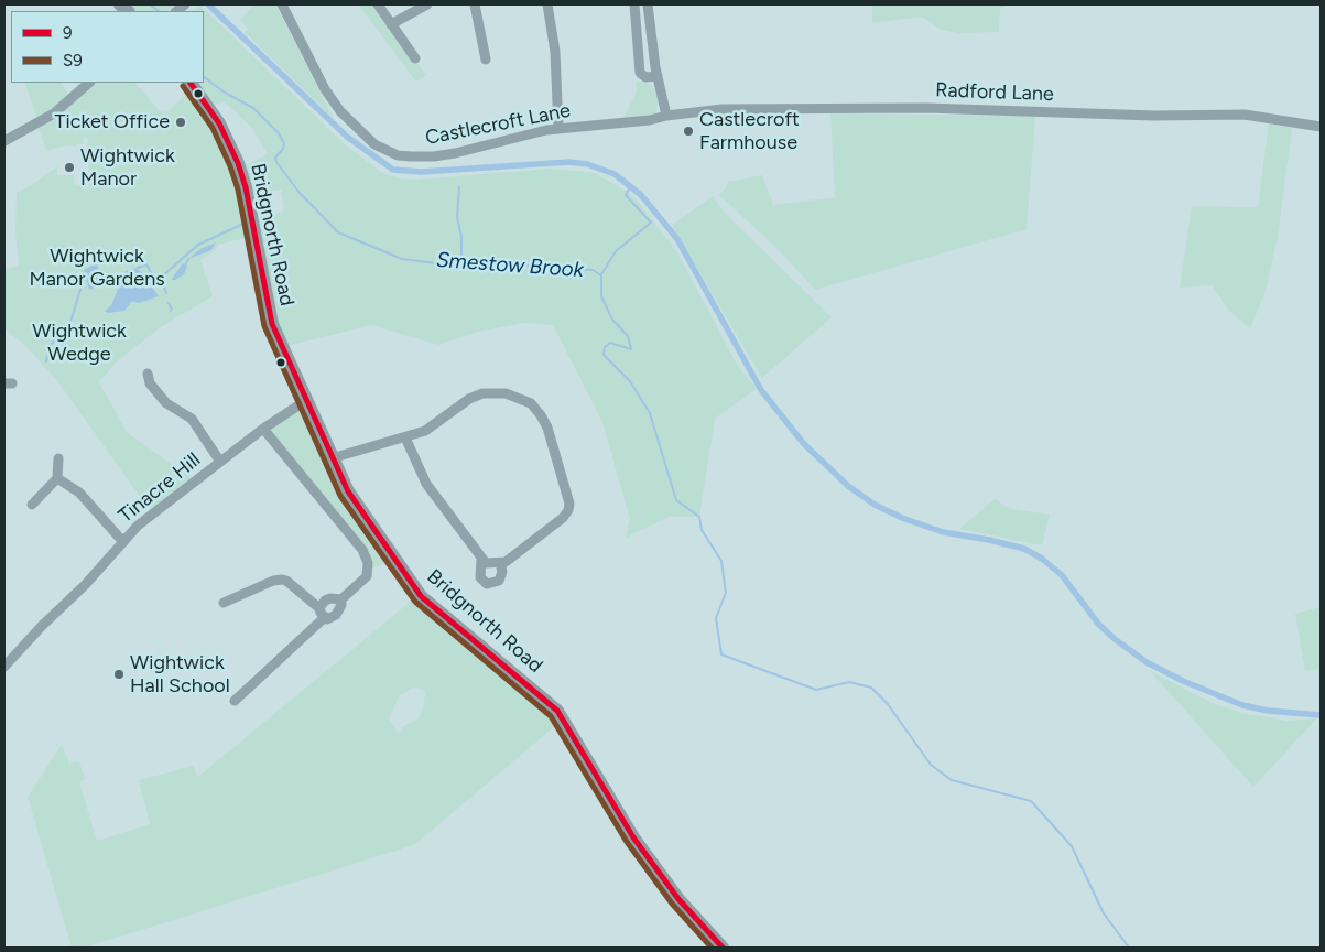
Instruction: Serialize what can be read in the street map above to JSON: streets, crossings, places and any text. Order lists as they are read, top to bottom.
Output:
{
  "streets": {
    "highway": ["Bridgnorth Road"],
    "street": ["Radford Lane", "Castlecroft Lane", "Tinacre Hill"]
  },
  "crossings": [
    ["Radford Lane", "Castlecroft Lane"],
    ["Bridgnorth Road", "Tinacre Hill"]
  ],
  "water": ["Smestow Brook"],
  "parks": ["Wightwick Manor Gardens", "Wightwick Wedge"],
  "places": [
    "Ticket Office",
    "Castlecroft Farmhouse",
    "Wightwick Manor",
    "Wightwick Hall School"
  ],
  "lines": ["transit line 9", "transit line S9"],
  "legend": ["9", "S9"]
}
